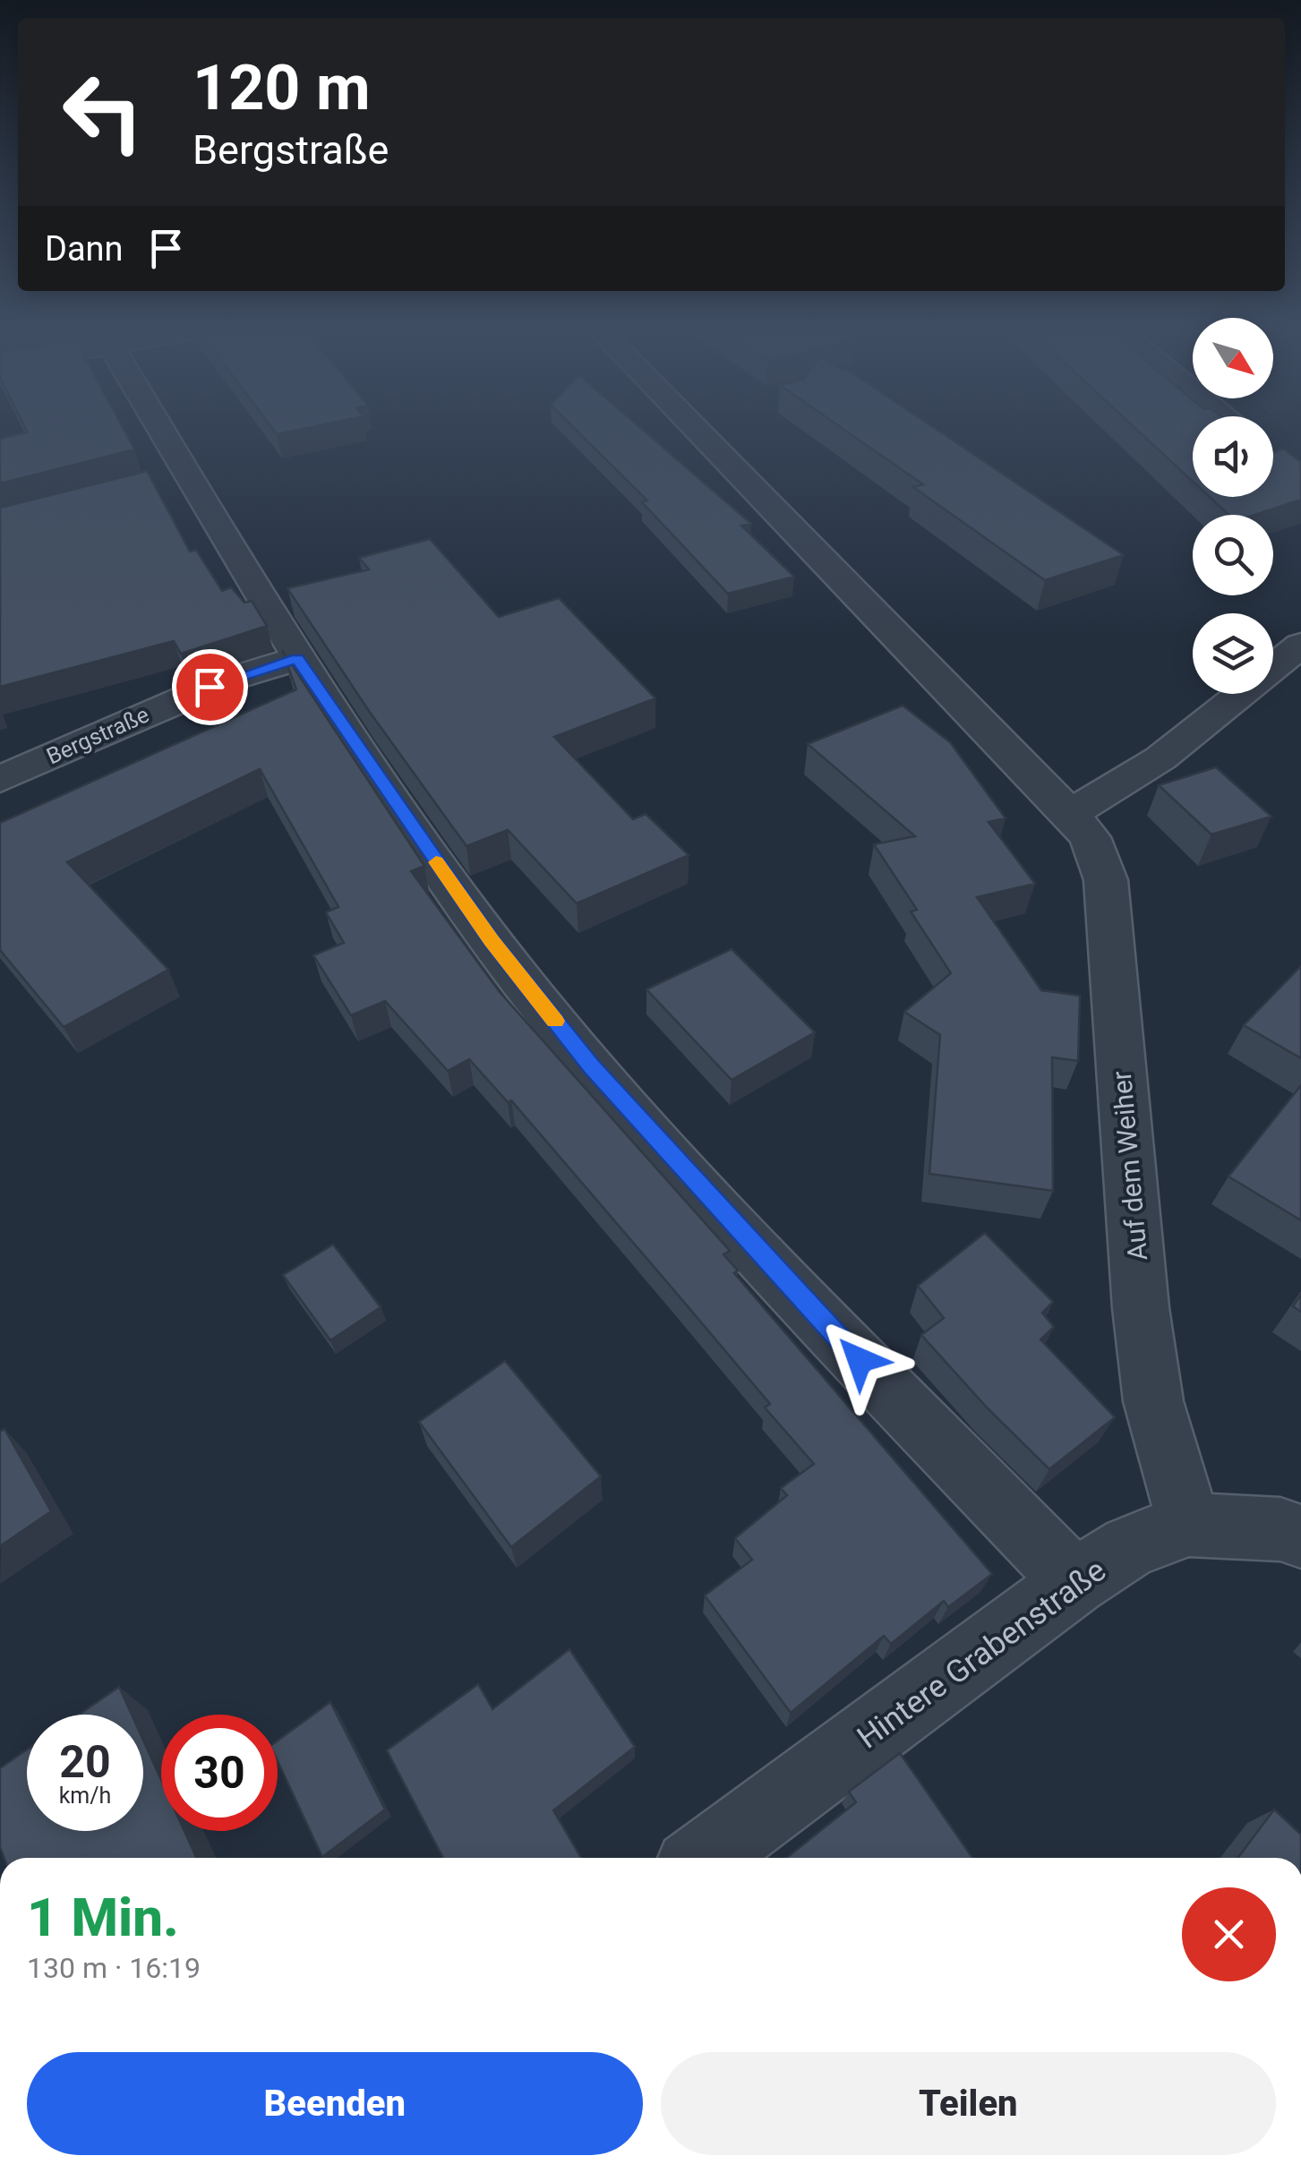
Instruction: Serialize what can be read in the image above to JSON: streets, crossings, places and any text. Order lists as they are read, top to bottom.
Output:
{
  "streets": {
    "street": ["Bergstraße", "Auf dem Weiher", "Hintere Grabenstraße"]
  },
  "crossings": [
    ["Auf dem Weiher", "Hintere Grabenstraße"]
  ],
  "north": "bottom right",
  "page": {
    "turn": ["120 m", "Bergstraße"],
    "then": "Dann",
    "speed": "20 km/h",
    "limit": "30",
    "heading": ["1 Min.", "130 m · 16:19"],
    "buttons": ["Beenden", "Teilen"]
  }
}
